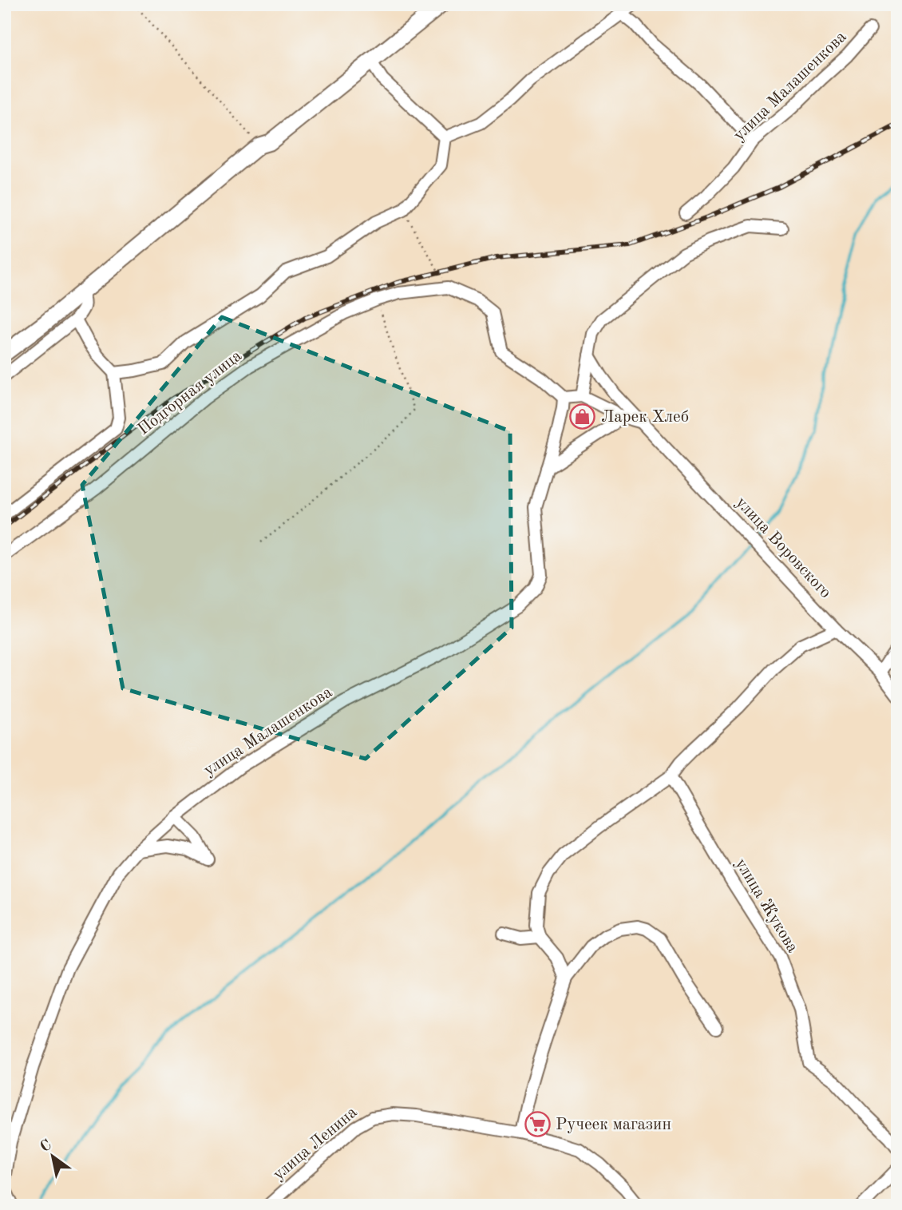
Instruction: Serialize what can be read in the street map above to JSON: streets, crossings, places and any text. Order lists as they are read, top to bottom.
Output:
{
  "streets": {
    "street": [
      "улица Малашенкова",
      "Подгорная улица",
      "улица Воровского",
      "улица Жукова",
      "улица Ленина"
    ]
  },
  "places": {
    "shop": ["Ларек Хлеб"],
    "supermarket": ["Ручеек магазин"]
  },
  "north": "top left"
}
